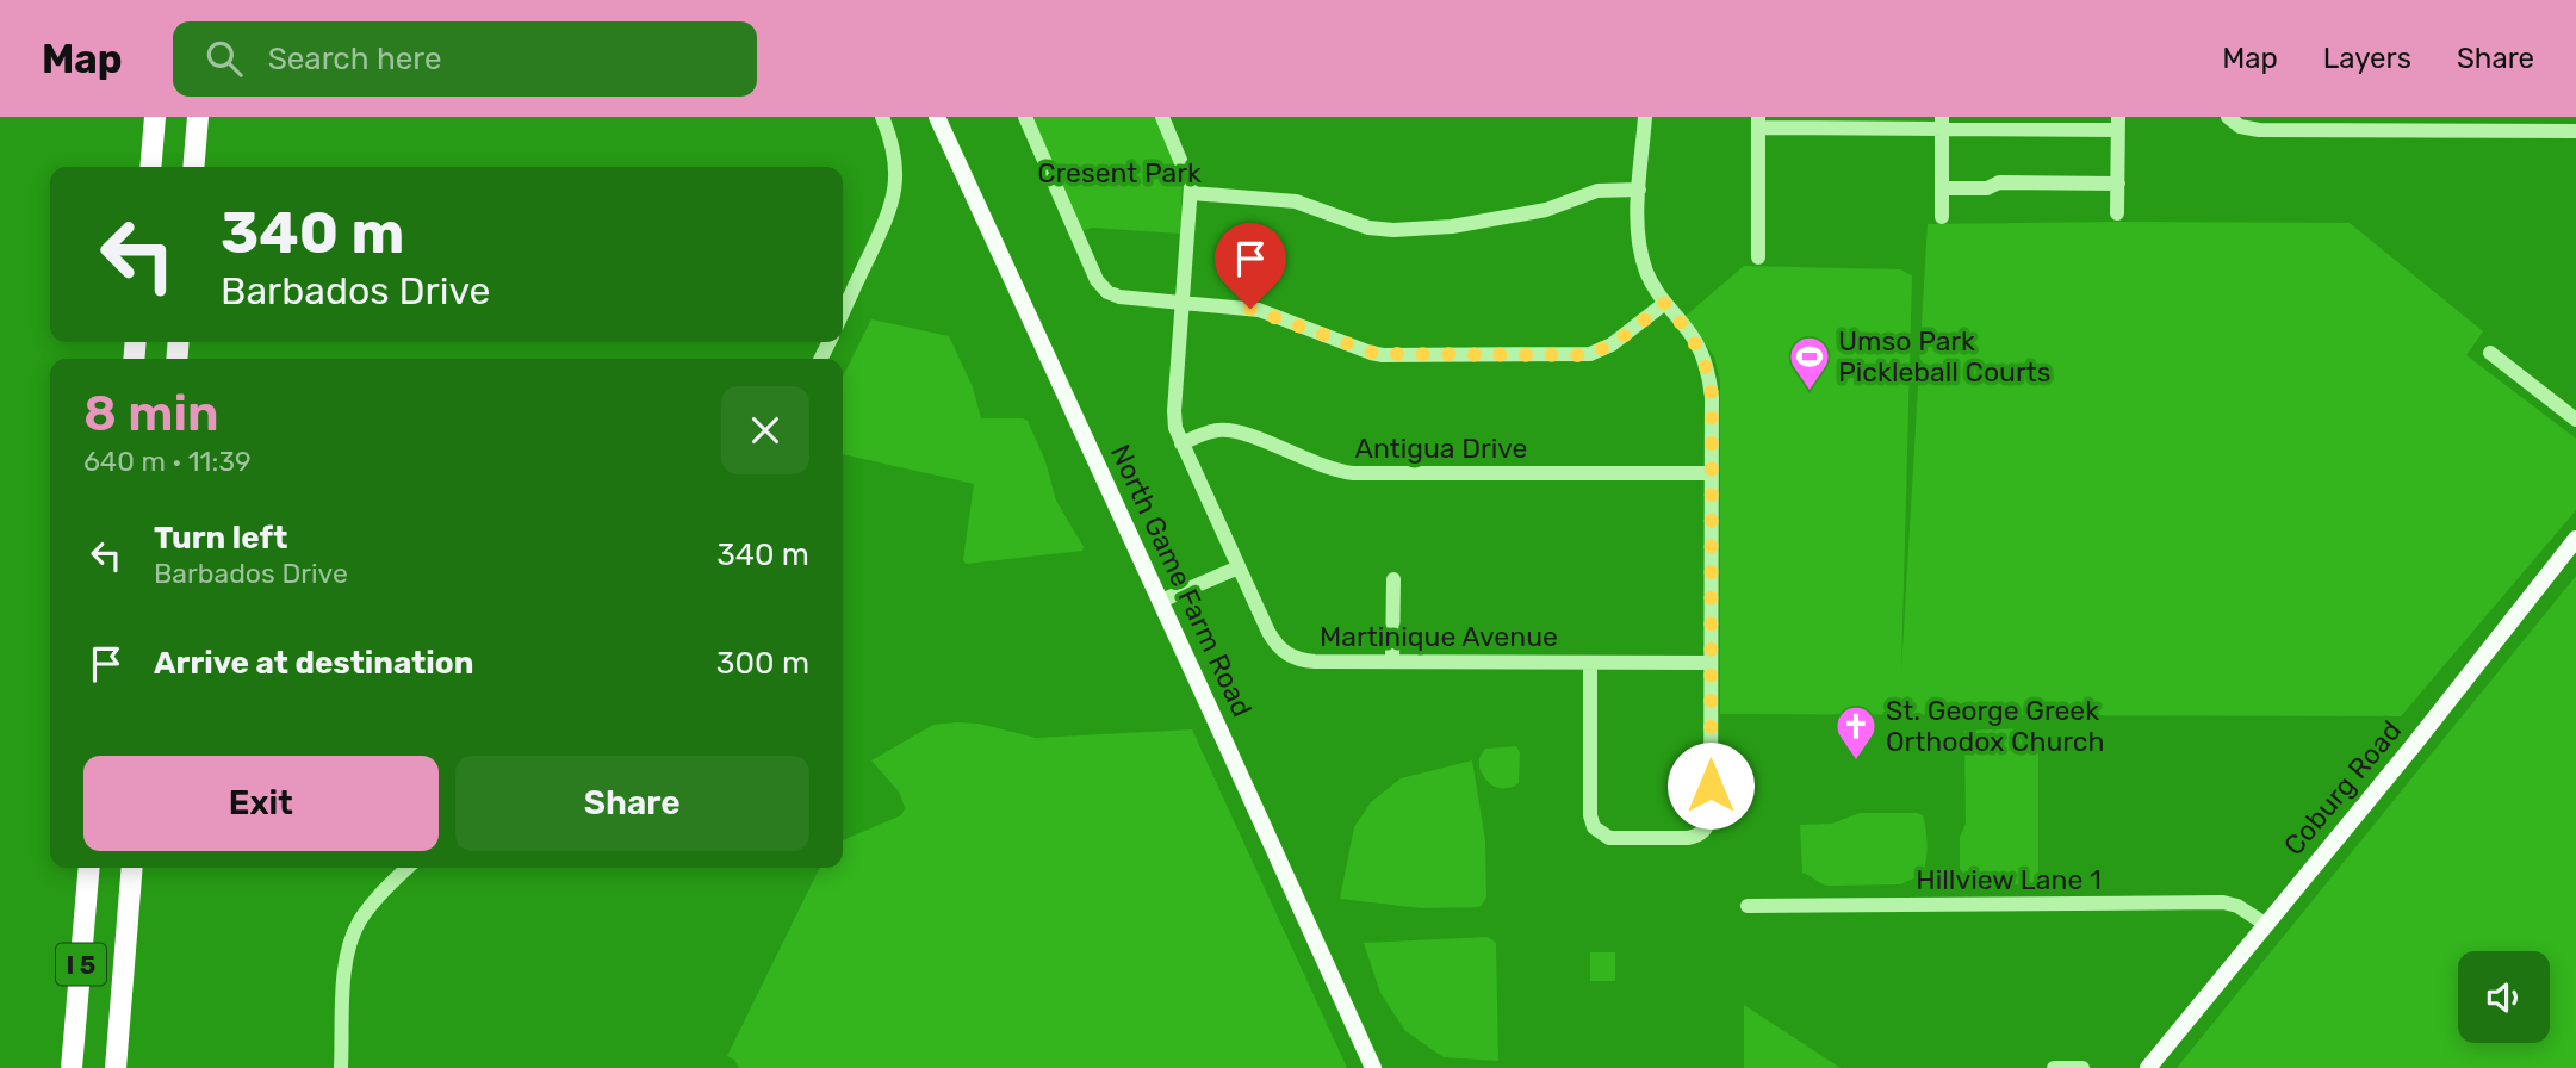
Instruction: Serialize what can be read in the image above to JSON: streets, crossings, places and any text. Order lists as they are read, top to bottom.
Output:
{
  "streets": {
    "highway": ["I 5"],
    "main road": ["North Game Farm Road", "Coburg Road"],
    "street": ["Antigua Drive", "Martinique Avenue", "Hillview Lane 1"]
  },
  "crossings": [
    ["Antigua Drive", "Martinique Avenue"],
    ["Coburg Road", "Hillview Lane 1"]
  ],
  "parks": ["Cresent Park"],
  "places": {
    "sports": ["Umso Park Pickleball Courts"],
    "church": ["St. George Greek Orthodox Church"]
  },
  "page": {
    "header": "Map",
    "search": "Search here",
    "nav": ["Map", "Layers", "Share"],
    "turn": ["340 m", "Barbados Drive"],
    "heading": ["8 min", "640 m · 11:39"],
    "list": [
      {
        "name": "Turn left",
        "note": "Barbados Drive",
        "value": "340 m"
      },
      {
        "name": "Arrive at destination",
        "value": "300 m"
      }
    ],
    "buttons": ["Exit", "Share"]
  }
}
